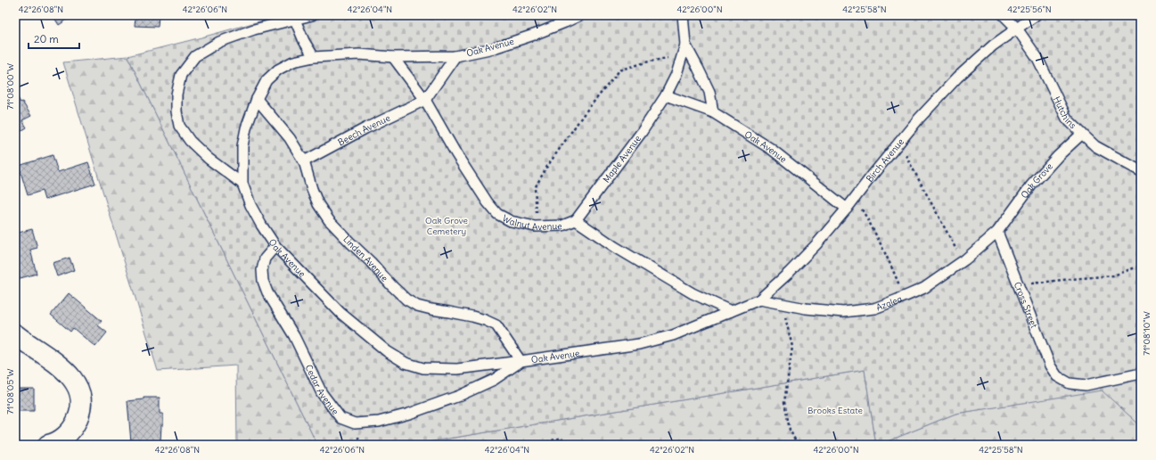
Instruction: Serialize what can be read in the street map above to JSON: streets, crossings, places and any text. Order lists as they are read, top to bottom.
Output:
{
  "streets": {
    "lane": [
      "Oak Avenue",
      "Hutchins",
      "Beech Avenue",
      "Maple Avenue",
      "Birch Avenue",
      "Oak Grove",
      "Walnut Avenue",
      "Linden Avenue",
      "Azalea",
      "Cross Street",
      "Cedar Avenue"
    ]
  },
  "crossings": [
    ["Oak Avenue", "Birch Avenue"],
    ["Oak Avenue", "Walnut Avenue"],
    ["Oak Avenue", "Linden Avenue"],
    ["Oak Avenue", "Azalea"],
    ["Oak Avenue", "Cedar Avenue"],
    ["Hutchins", "Birch Avenue"],
    ["Hutchins", "Oak Grove"],
    ["Beech Avenue", "Walnut Avenue"],
    ["Beech Avenue", "Linden Avenue"],
    ["Maple Avenue", "Walnut Avenue"],
    ["Birch Avenue", "Azalea"],
    ["Oak Grove", "Azalea"],
    ["Oak Grove", "Cross Street"],
    ["Linden Avenue", "Cedar Avenue"],
    ["Azalea", "Cross Street"]
  ],
  "parks": ["Oak Grove Cemetery", "Brooks Estate"],
  "scale_bar": "20 m",
  "coordinates": [
    "42°26'08\"N",
    "42°26'06\"N",
    "42°26'04\"N",
    "42°26'02\"N",
    "42°26'00\"N",
    "42°25'58\"N",
    "42°25'56\"N",
    "71°08'00\"W",
    "71°08'10\"W",
    "71°08'05\"W"
  ]
}
